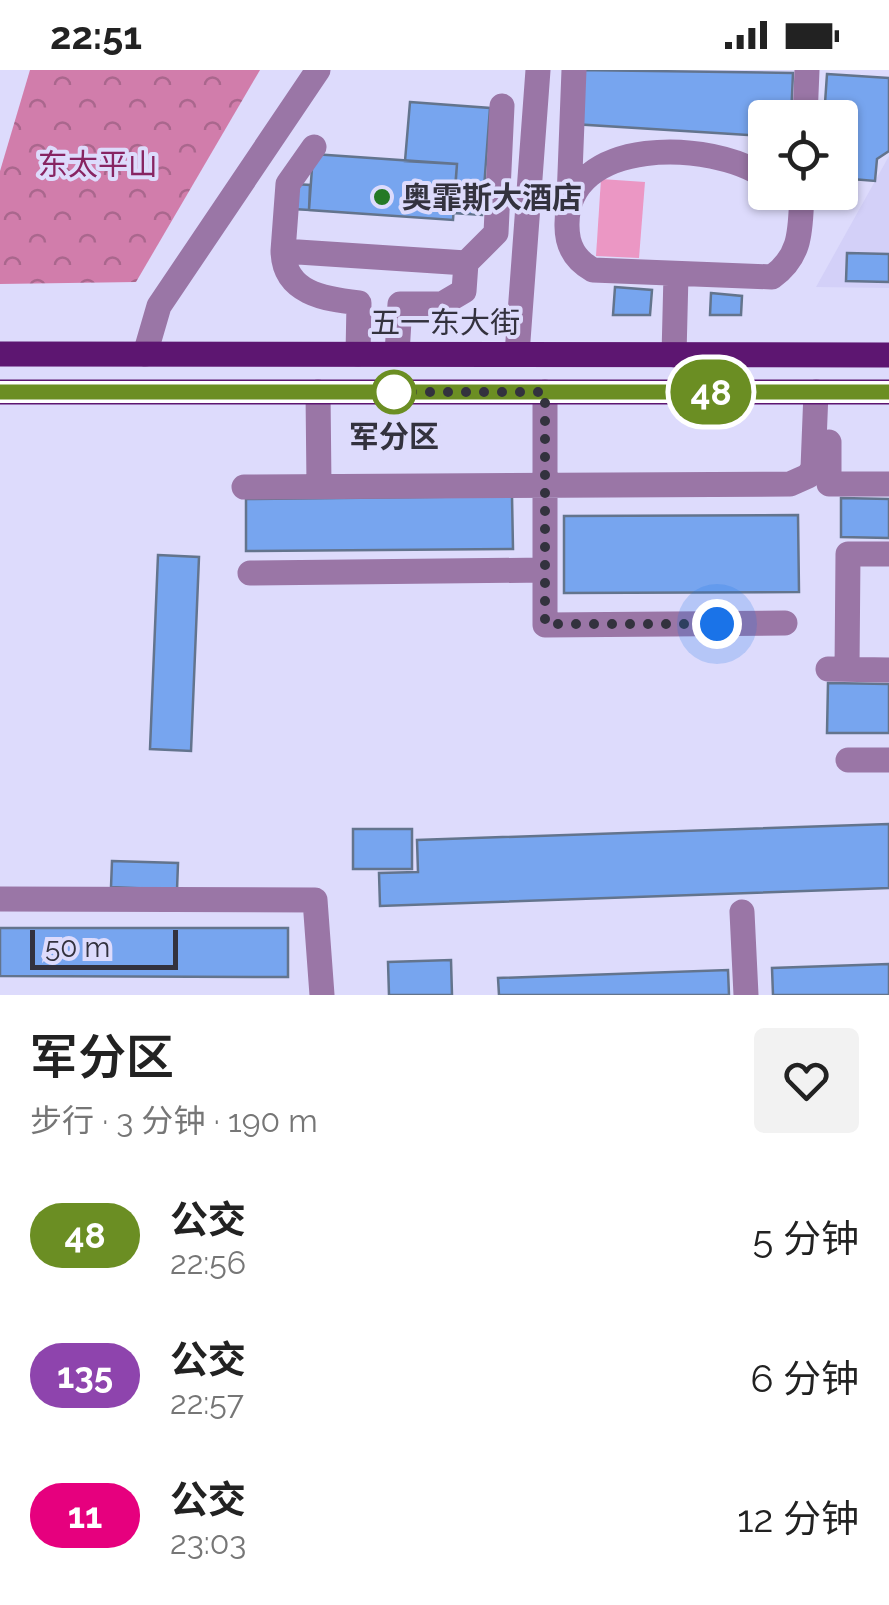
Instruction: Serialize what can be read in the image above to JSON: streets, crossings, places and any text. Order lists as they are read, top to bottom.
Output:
{
  "streets": {
    "main road": ["五一东大街"]
  },
  "parks": ["东太平山"],
  "places": ["奥霏斯大酒店", "军分区"],
  "lines": ["bus line 48"],
  "scale_bar": "50 m",
  "page": {
    "status": "22:51",
    "on_map": "48",
    "scale": "50 m",
    "heading": ["军分区", "步行 · 3 分钟 · 190 m"],
    "list": [
      {
        "mark": "48",
        "name": "公交",
        "note": "22:56",
        "value": "5 分钟"
      },
      {
        "mark": "135",
        "name": "公交",
        "note": "22:57",
        "value": "6 分钟"
      },
      {
        "mark": "11",
        "name": "公交",
        "note": "23:03",
        "value": "12 分钟"
      }
    ]
  }
}
